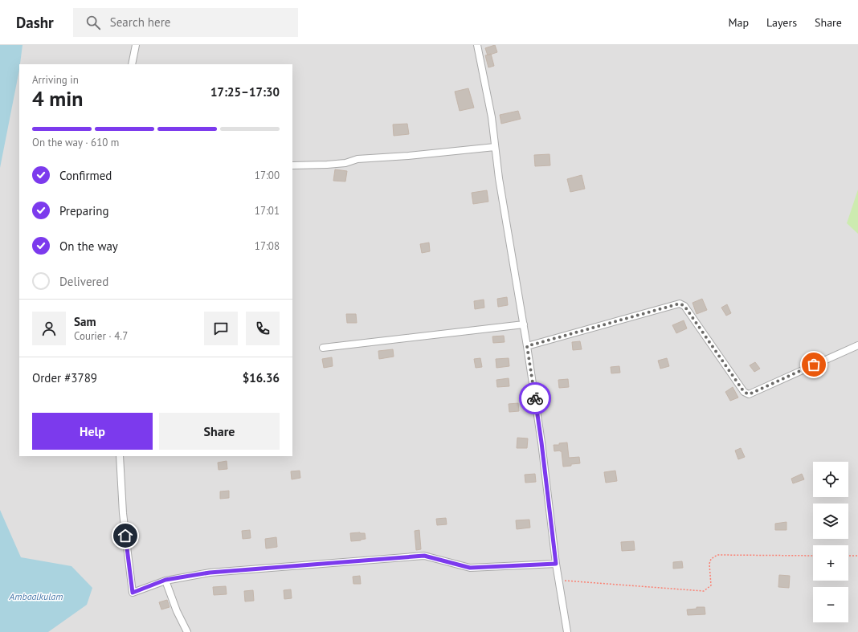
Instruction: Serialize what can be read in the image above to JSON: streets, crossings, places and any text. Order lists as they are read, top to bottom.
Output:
{
  "water": ["Ambaalkulam"],
  "page": {
    "header": "Dashr",
    "search": "Search here",
    "nav": ["Map", "Layers", "Share"],
    "heading": ["4 min", "Arriving in", "17:25–17:30"],
    "panel": [
      "Sam",
      "Courier · 4.7",
      "Order #3789",
      "$16.36"
    ],
    "bar": "On the way · 610 m",
    "list": [
      ["Confirmed", "17:00"],
      ["Preparing", "17:01"],
      ["On the way", "17:08"],
      "Delivered"
    ],
    "buttons": ["Help", "Share"],
    "map_buttons": ["+", "−"]
  }
}
